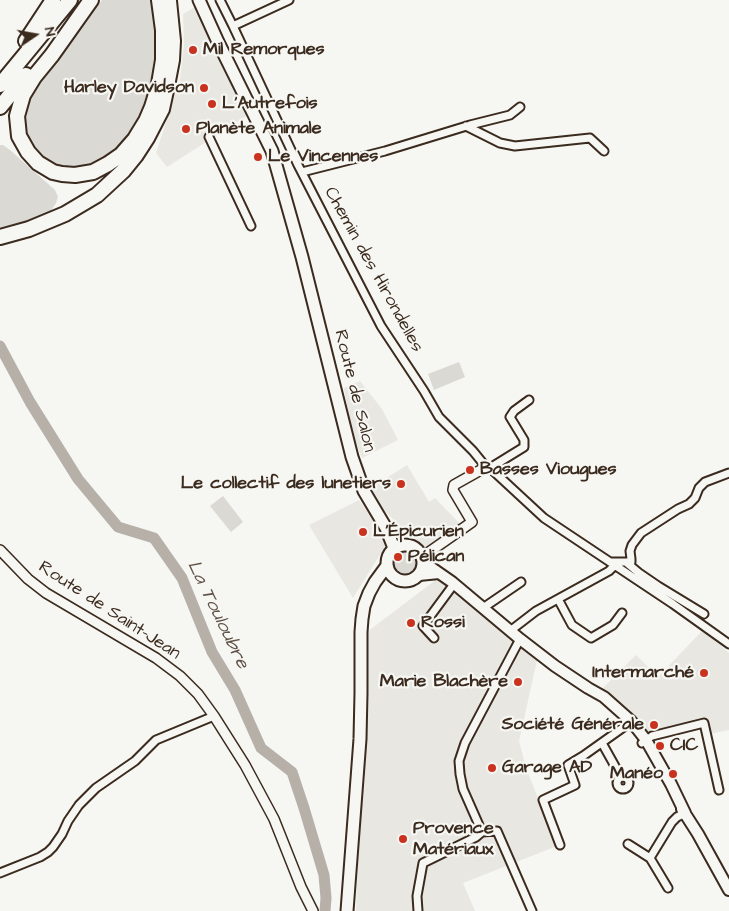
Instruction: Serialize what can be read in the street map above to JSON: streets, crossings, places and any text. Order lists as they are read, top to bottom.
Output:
{
  "streets": {
    "main road": ["Route de Salon"],
    "street": ["Chemin des Hirondelles", "Route de Saint-Jean"]
  },
  "water": ["La Touloubre"],
  "places": [
    "Mil Remorques",
    "Harley Davidson",
    "L'Autrefois",
    "Planète Animale",
    "Le Vincennes",
    "Basses Viougues",
    "Le collectif des lunetiers",
    "L'Épicurien",
    "Pélican",
    "Rossi",
    "Intermarché",
    "Marie Blachère",
    "Société Générale",
    "CIC",
    "Garage AD",
    "Manéo",
    "Provence Matériaux"
  ],
  "north": "right"
}
